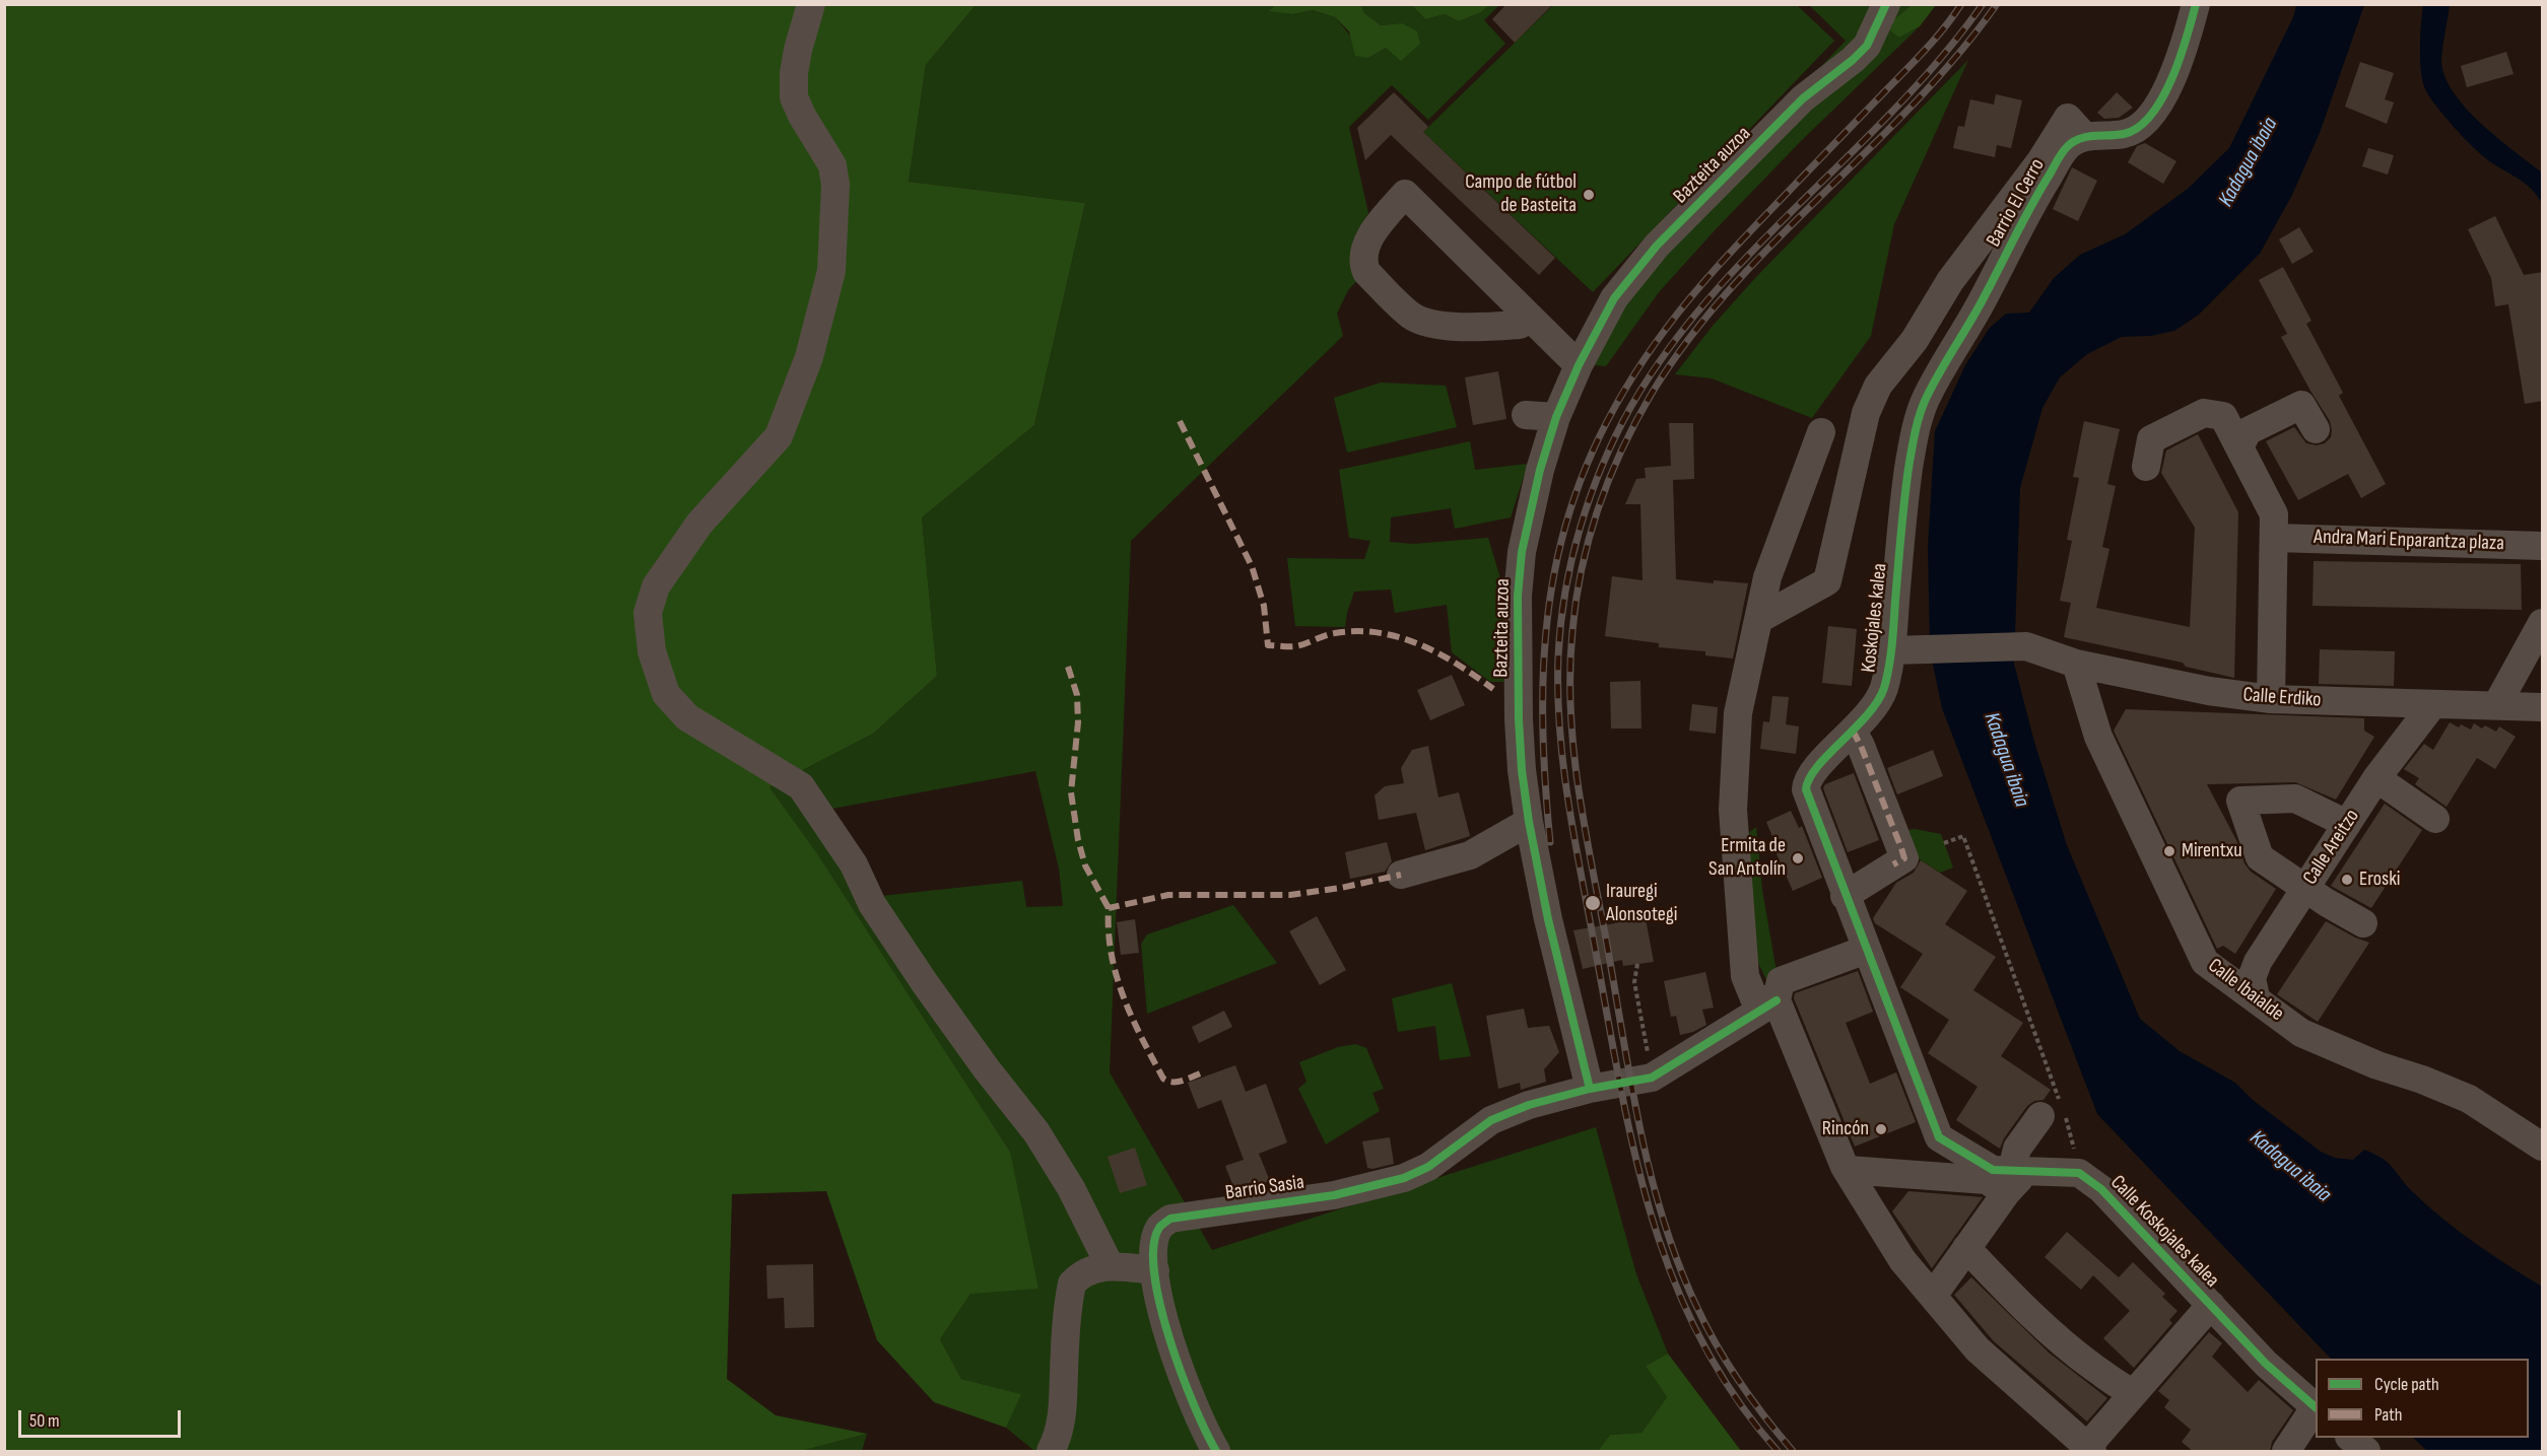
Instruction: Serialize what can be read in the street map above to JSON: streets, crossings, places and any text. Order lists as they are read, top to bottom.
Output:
{
  "streets": {
    "street": [
      "Bazteita auzoa",
      "Barrio El Cerro",
      "Andra Mari Enparantza plaza",
      "Koskojales kalea",
      "Calle Erdiko",
      "Calle Areitzo",
      "Calle Ibaialde",
      "Barrio Sasia",
      "Calle Koskojales kalea"
    ]
  },
  "crossings": [
    ["Bazteita auzoa", "Barrio Sasia"],
    ["Barrio El Cerro", "Koskojales kalea"],
    ["Koskojales kalea", "Calle Erdiko"],
    ["Calle Erdiko", "Calle Areitzo"],
    ["Calle Erdiko", "Calle Ibaialde"],
    ["Calle Areitzo", "Calle Ibaialde"]
  ],
  "water": ["Kadagua ibaia"],
  "places": [
    "Campo de fútbol de Basteita",
    "Mirentxu",
    "Ermita de San Antolín",
    "Eroski",
    "Irauregi Alonsotegi",
    "Rincón"
  ],
  "legend": ["Cycle path", "Path"],
  "scale_bar": "50 m"
}
